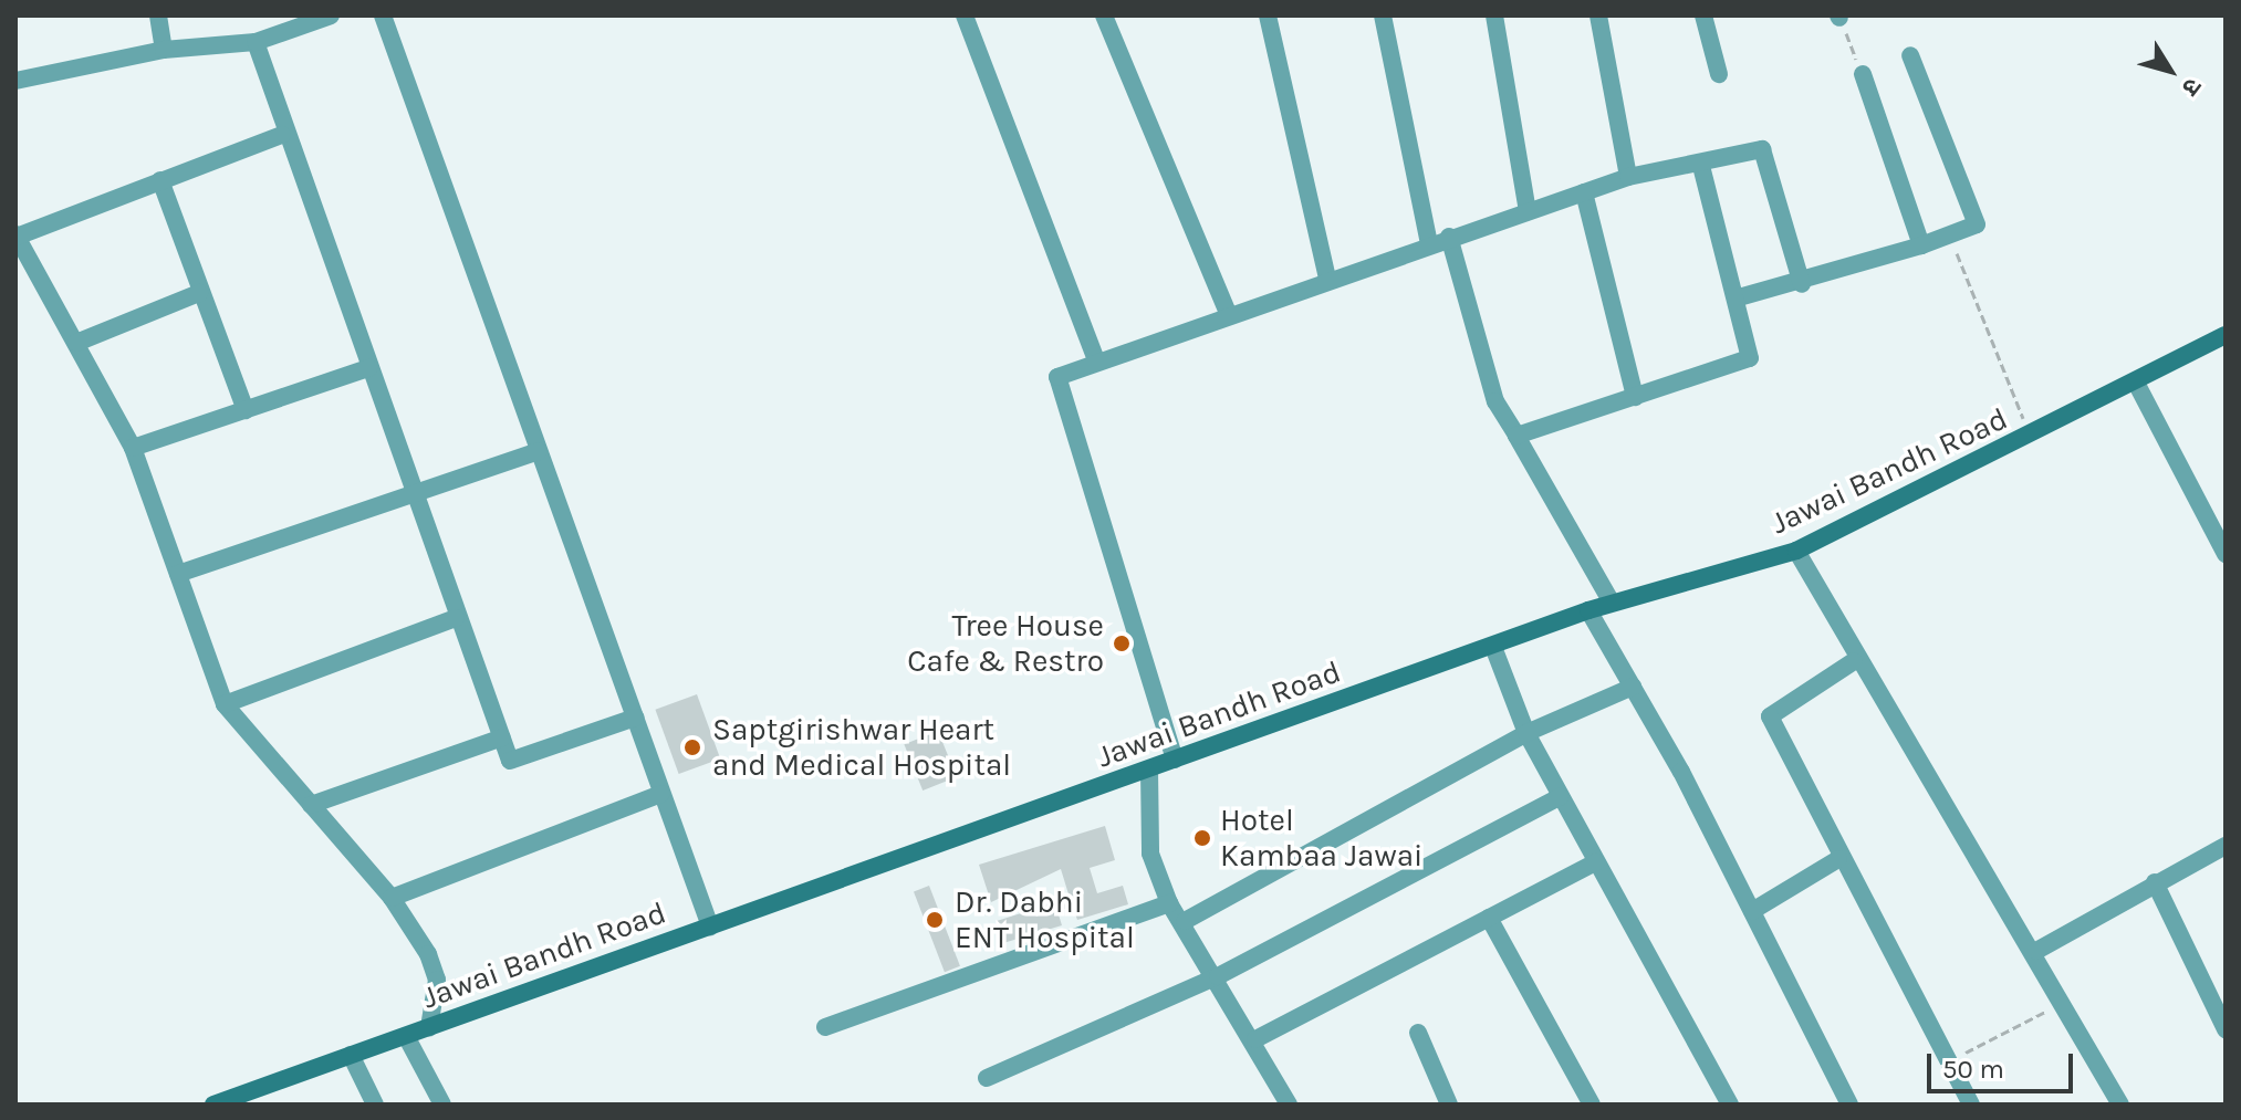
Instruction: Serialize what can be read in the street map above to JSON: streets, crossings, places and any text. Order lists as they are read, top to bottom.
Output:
{
  "streets": {
    "street": ["Jawai Bandh Road"]
  },
  "places": [
    "Tree House Cafe & Restro",
    "Saptgirishwar Heart and Medical Hospital",
    "Hotel Kambaa Jawai",
    "Dr. Dabhi ENT Hospital"
  ],
  "scale_bar": "50 m",
  "north": "bottom right"
}
